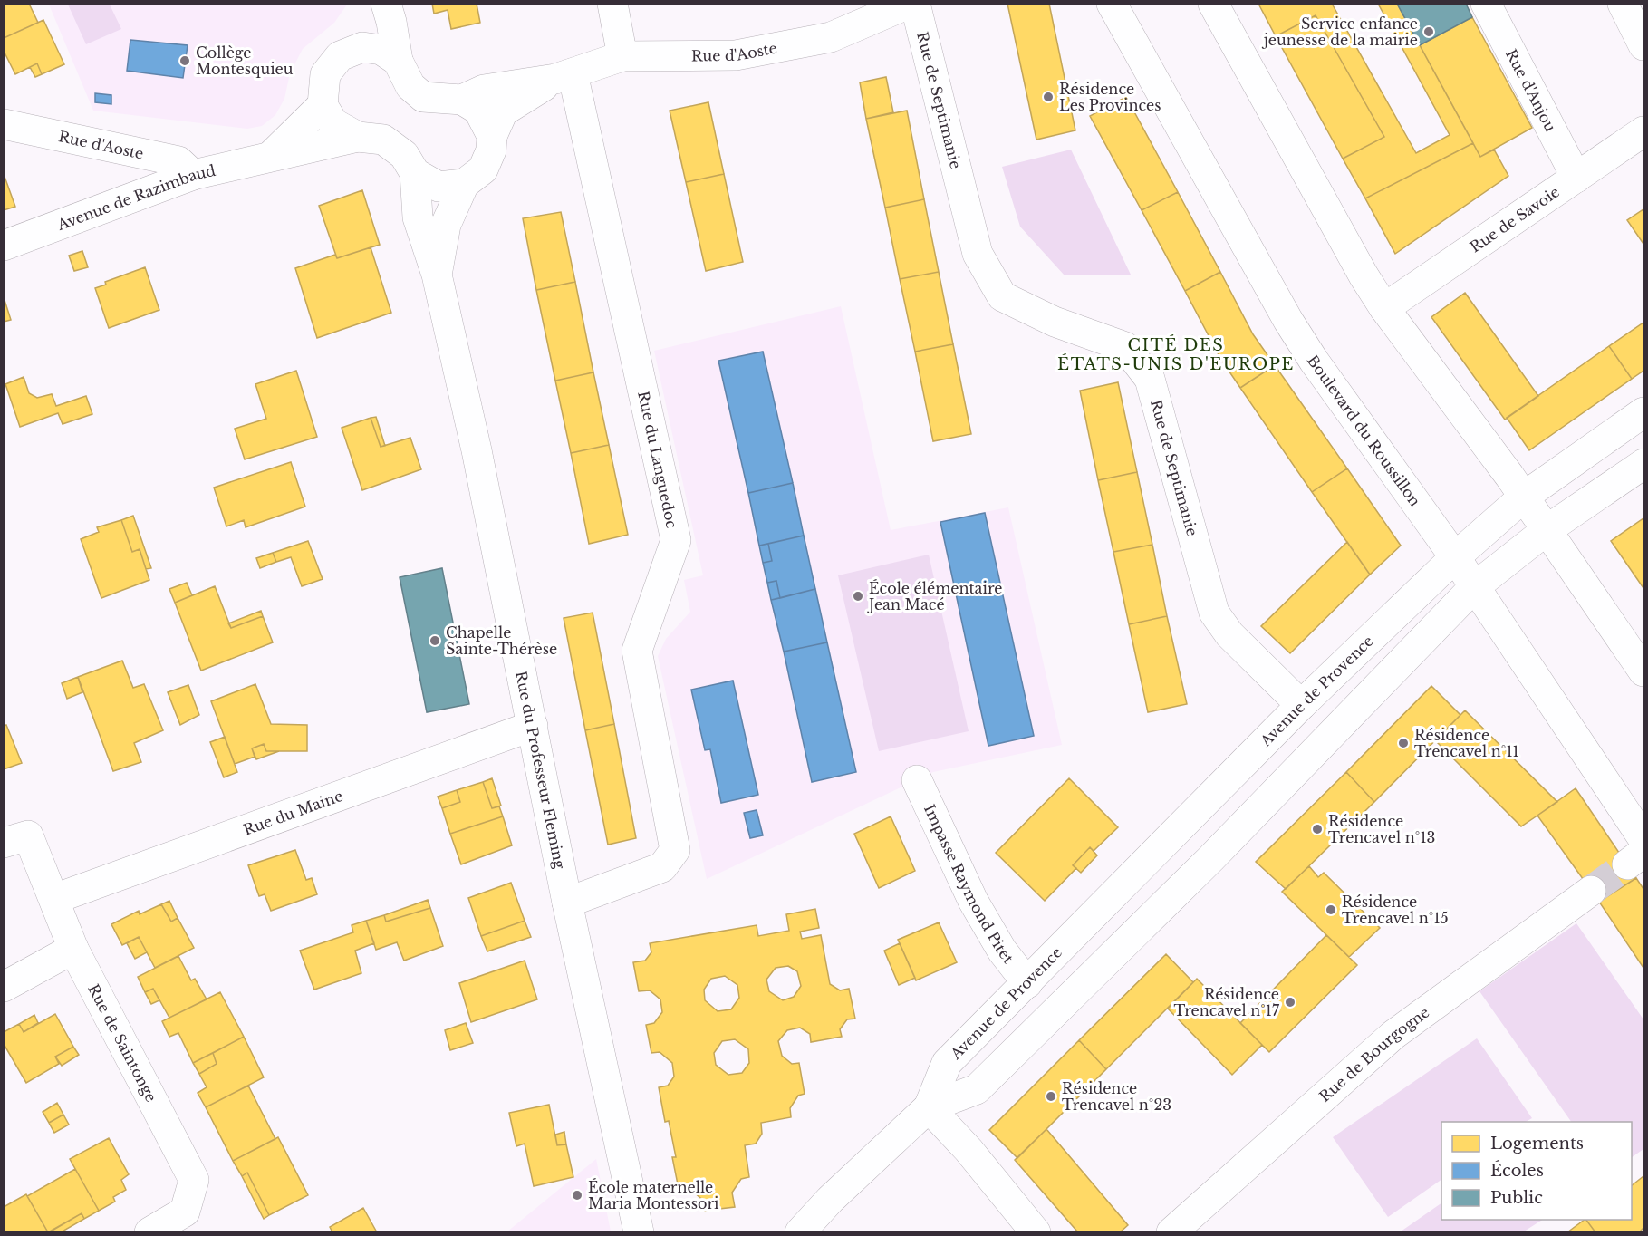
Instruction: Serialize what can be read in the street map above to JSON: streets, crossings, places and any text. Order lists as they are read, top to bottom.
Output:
{
  "streets": {
    "street": [
      "Rue d'Aoste",
      "Rue d'Anjou",
      "Rue de Septimanie",
      "Avenue de Razimbaud",
      "Rue de Savoie",
      "Boulevard du Roussillon",
      "Rue du Languedoc",
      "Avenue de Provence",
      "Rue du Professeur Fleming",
      "Rue du Maine",
      "Impasse Raymond Pitet",
      "Rue de Saintonge",
      "Rue de Bourgogne"
    ]
  },
  "crossings": [
    ["Rue d'Aoste", "Avenue de Razimbaud"],
    ["Rue d'Aoste", "Rue du Languedoc"],
    ["Rue d'Aoste", "Rue du Professeur Fleming"],
    ["Rue d'Anjou", "Rue de Savoie"],
    ["Rue de Septimanie", "Avenue de Provence"],
    ["Boulevard du Roussillon", "Avenue de Provence"],
    ["Rue du Languedoc", "Rue du Professeur Fleming"],
    ["Avenue de Provence", "Impasse Raymond Pitet"],
    ["Rue du Professeur Fleming", "Rue du Maine"],
    ["Rue du Maine", "Rue de Saintonge"]
  ],
  "districts": ["CITÉ DES ÉTATS-UNIS D'EUROPE"],
  "places": [
    "Service enfance jeunesse de la mairie",
    "Collège Montesquieu",
    "Résidence Les Provinces",
    "École élémentaire Jean Macé",
    "Chapelle Sainte-Thérèse",
    "Résidence Trencavel n°11",
    "Résidence Trencavel n°13",
    "Résidence Trencavel n°15",
    "Résidence Trencavel n°17",
    "Résidence Trencavel n°23",
    "École maternelle Maria Montessori"
  ],
  "legend": ["Logements", "Écoles", "Public"]
}
